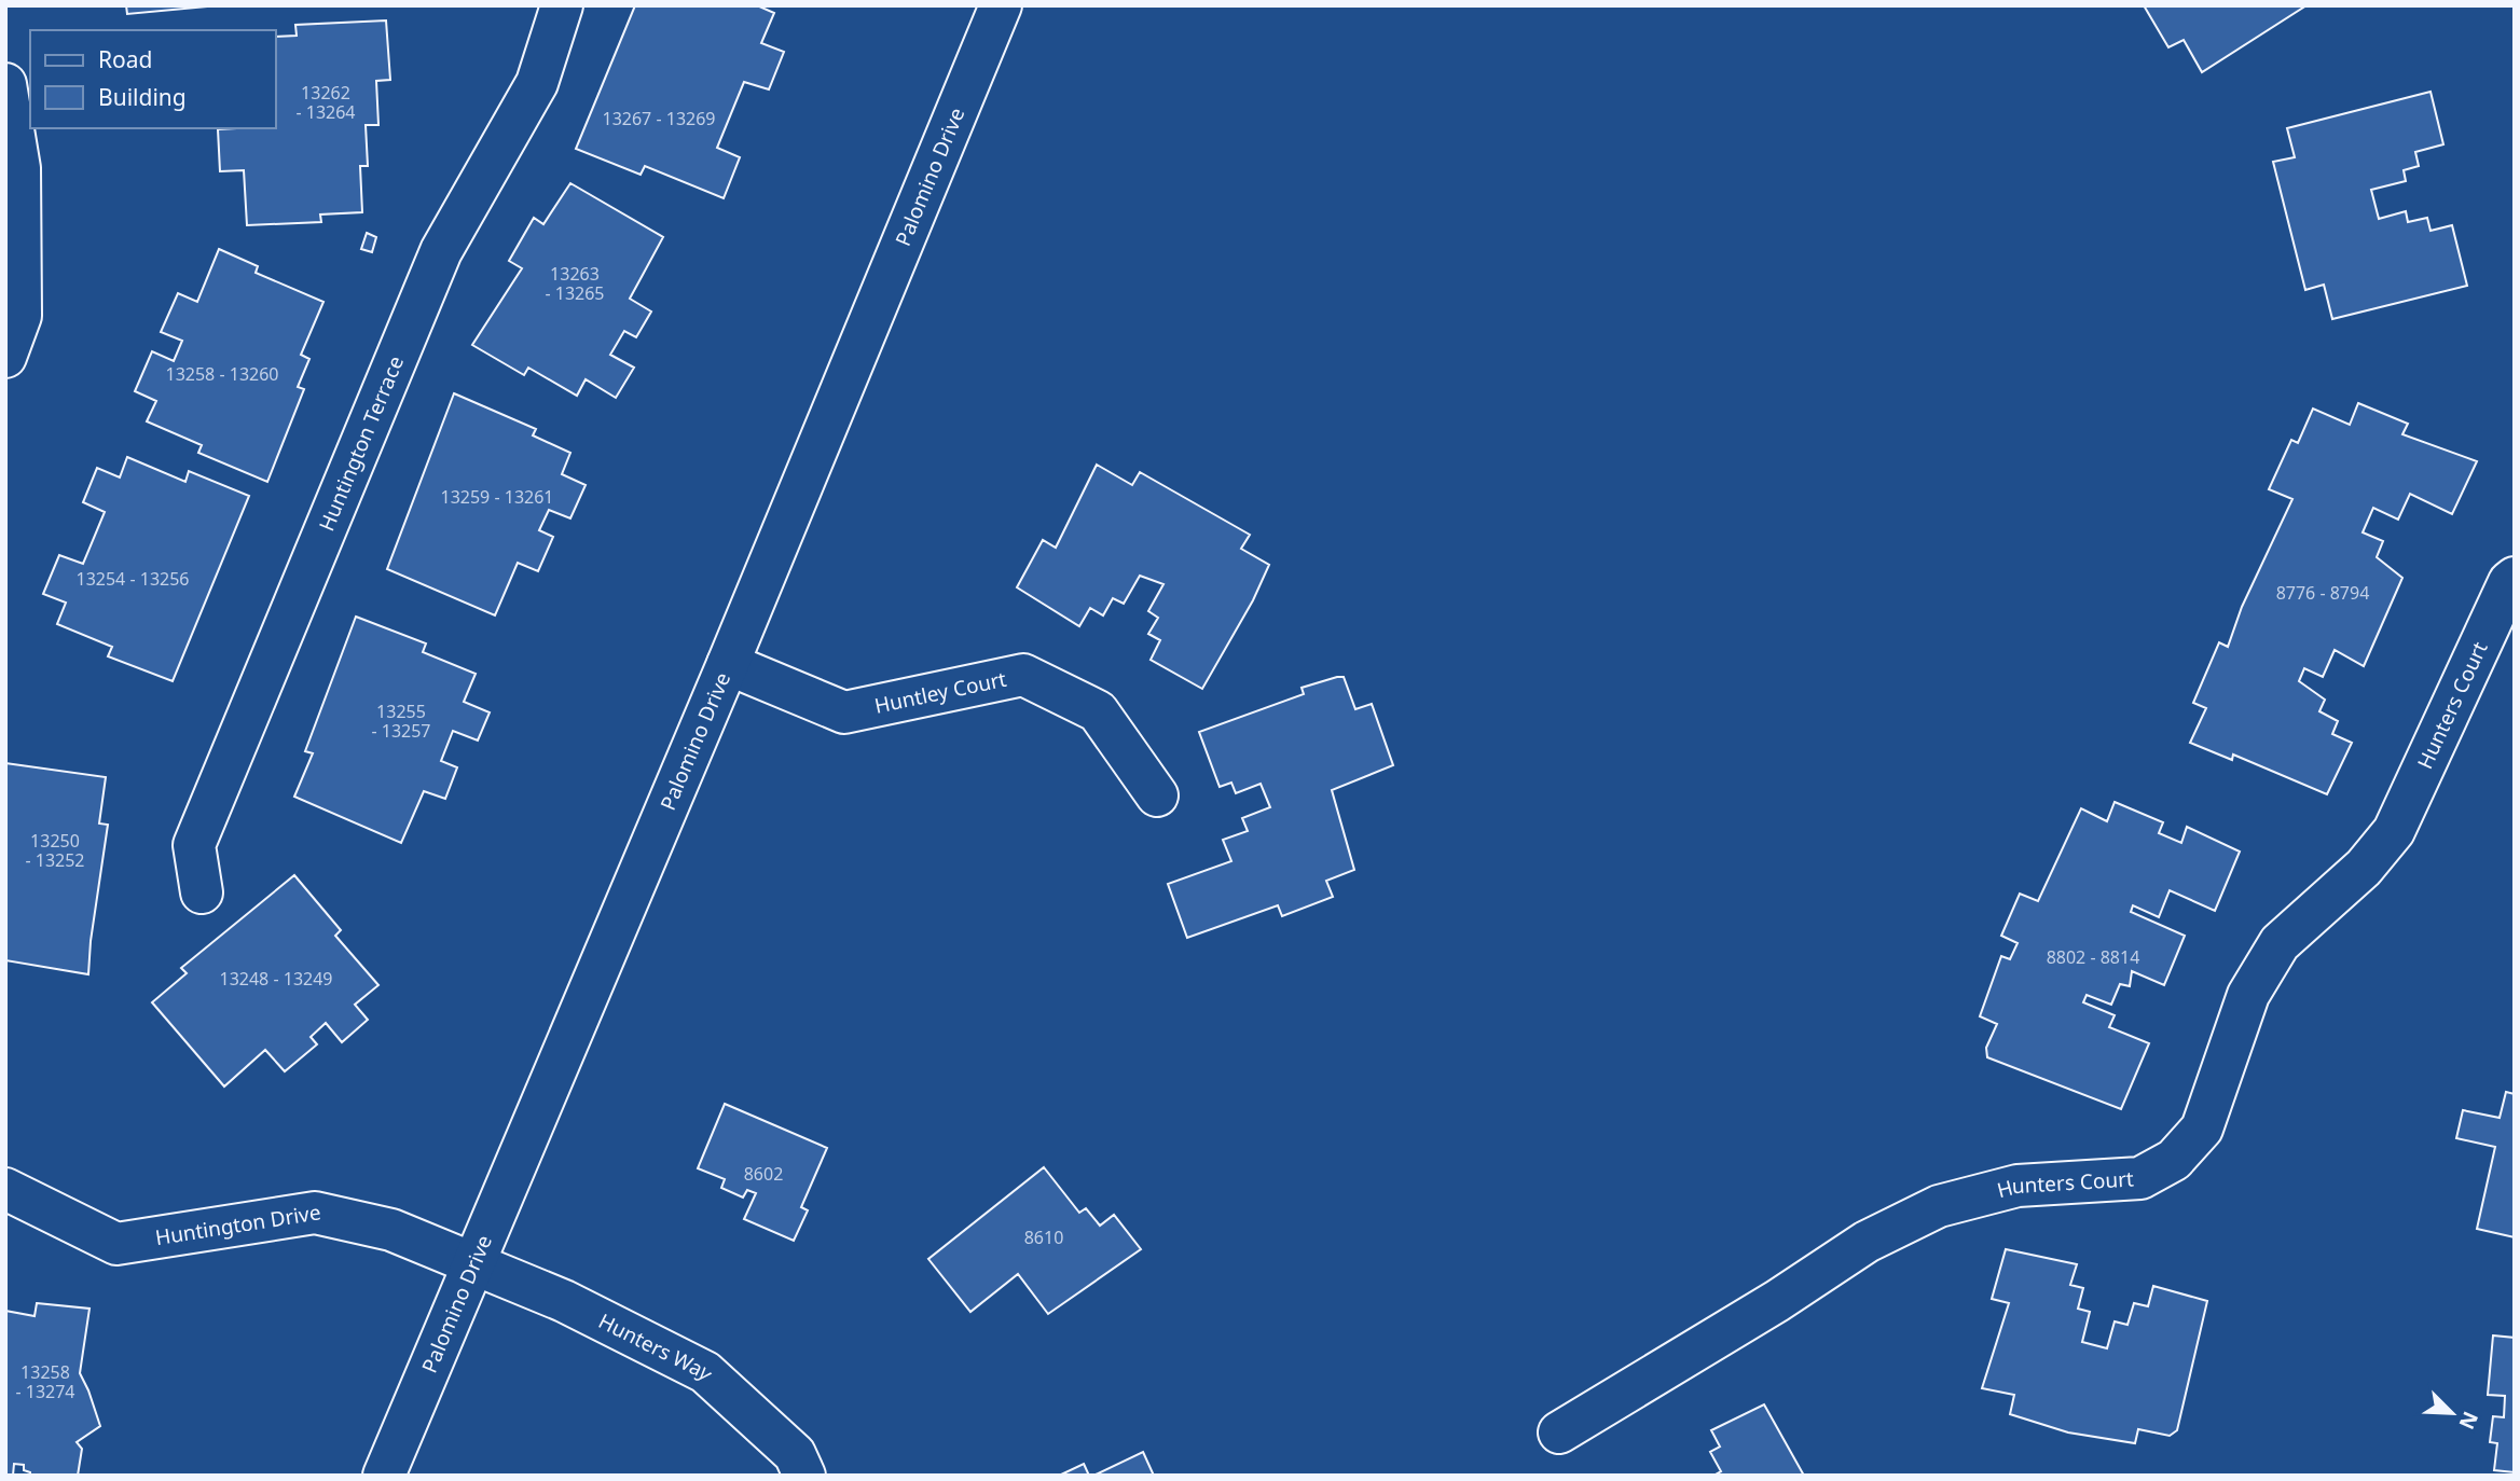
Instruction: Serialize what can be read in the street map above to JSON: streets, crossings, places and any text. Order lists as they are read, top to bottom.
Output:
{
  "streets": {
    "street": [
      "Palomino Drive",
      "Huntington Terrace",
      "Huntley Court",
      "Hunters Court",
      "Huntington Drive",
      "Hunters Way"
    ]
  },
  "crossings": [
    ["Palomino Drive", "Huntley Court"],
    ["Palomino Drive", "Huntington Drive"],
    ["Palomino Drive", "Hunters Way"],
    ["Huntington Drive", "Hunters Way"]
  ],
  "house_numbers": [
    "13262 - 13264",
    "13267 - 13269",
    "13263 - 13265",
    "13258 - 13260",
    "13259 - 13261",
    "13254 - 13256",
    "8776 - 8794",
    "13255 - 13257",
    "13250 - 13252",
    "8802 - 8814",
    "13248 - 13249",
    "8602",
    "8610",
    "13258 - 13274"
  ],
  "legend": ["Road", "Building"],
  "north": "bottom right"
}
